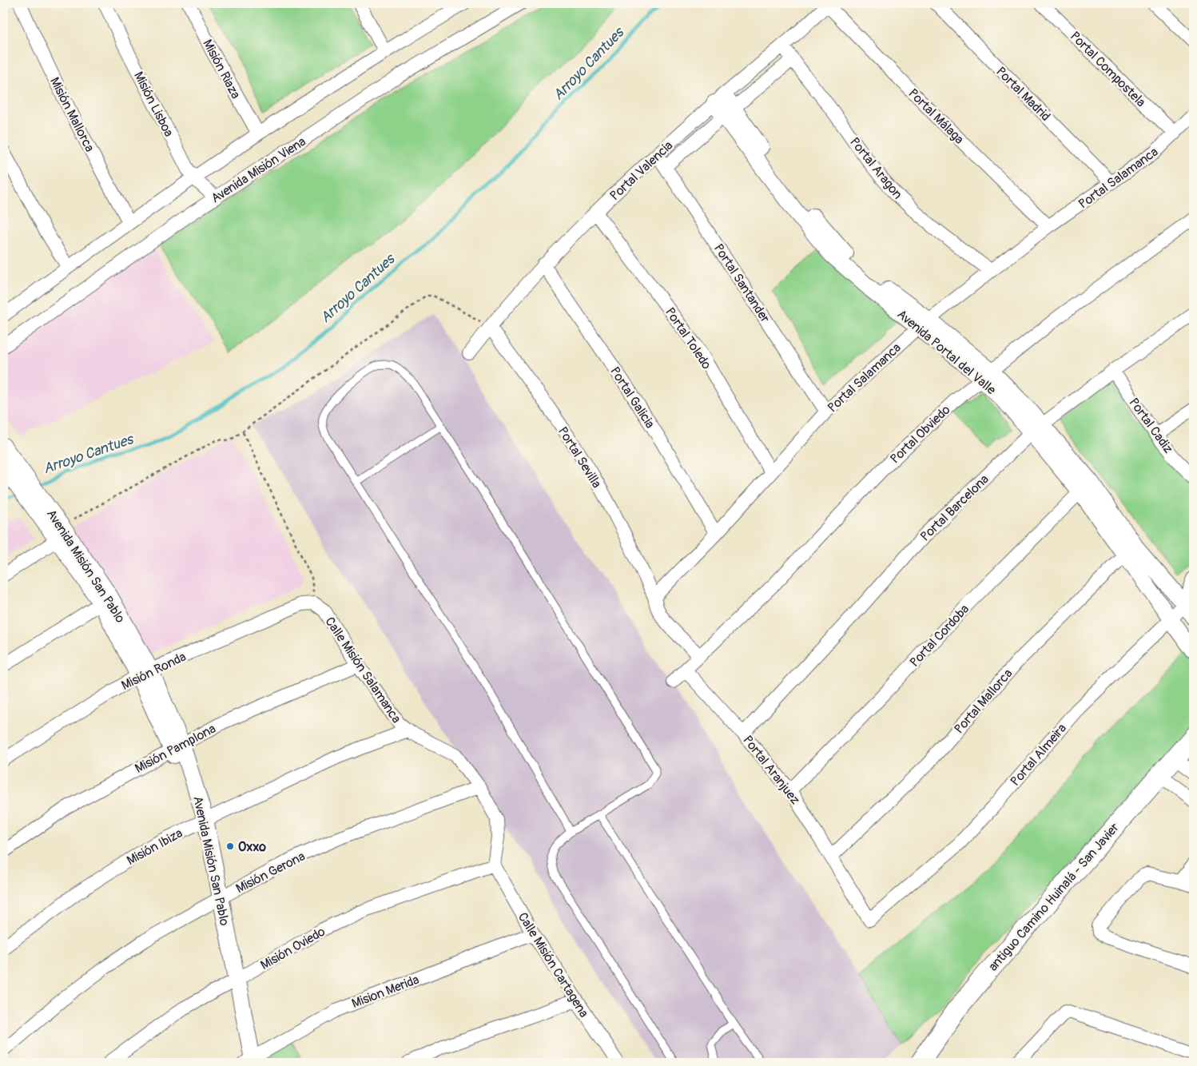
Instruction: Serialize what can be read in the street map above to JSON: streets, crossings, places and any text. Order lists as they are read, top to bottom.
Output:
{
  "streets": {
    "main road": ["antiguo Camino Huinalá - San Javier"],
    "street": [
      "Misión Riaza",
      "Portal Compostela",
      "Portal Madrid",
      "Misión Lisboa",
      "Misión Mallorca",
      "Portal Málaga",
      "Portal Aragon",
      "Avenida Misión Viena",
      "Portal Valencia",
      "Portal Salamanca",
      "Portal Santander",
      "Portal Toledo",
      "Avenida Portal del Valle",
      "Portal Galicia",
      "Portal Cadiz",
      "Portal Obviedo",
      "Portal Sevilla",
      "Portal Barcelona",
      "Avenida Misión San Pablo",
      "Portal Cordoba",
      "Calle Misión Salamanca",
      "Misión Ronda",
      "Portal Mallorca",
      "Misión Pamplona",
      "Portal Almeira",
      "Portal Aranjuez",
      "Misión Ibiza",
      "Misión Gerona",
      "Misión Oviedo",
      "Calle Misión Cartagena",
      "Mision Merida"
    ]
  },
  "crossings": [
    ["Portal Compostela", "Portal Salamanca"],
    ["Portal Madrid", "Portal Salamanca"],
    ["Misión Lisboa", "Avenida Misión Viena"],
    ["Portal Málaga", "Portal Valencia"],
    ["Portal Málaga", "Portal Salamanca"],
    ["Portal Aragon", "Portal Valencia"],
    ["Portal Aragon", "Portal Salamanca"],
    ["Portal Valencia", "Portal Santander"],
    ["Portal Valencia", "Portal Toledo"],
    ["Portal Valencia", "Avenida Portal del Valle"],
    ["Portal Valencia", "Portal Galicia"],
    ["Portal Valencia", "Portal Sevilla"],
    ["Portal Salamanca", "Portal Santander"],
    ["Portal Salamanca", "Portal Toledo"],
    ["Portal Salamanca", "Avenida Portal del Valle"],
    ["Portal Salamanca", "Portal Galicia"],
    ["Portal Salamanca", "Portal Sevilla"],
    ["Avenida Portal del Valle", "Portal Obviedo"],
    ["Avenida Portal del Valle", "Portal Barcelona"],
    ["Avenida Portal del Valle", "Portal Cordoba"],
    ["Avenida Portal del Valle", "Portal Mallorca"],
    ["Avenida Portal del Valle", "Portal Almeira"],
    ["Portal Cadiz", "Portal Barcelona"],
    ["Portal Obviedo", "Portal Sevilla"],
    ["Portal Obviedo", "Portal Aranjuez"],
    ["Portal Barcelona", "Portal Aranjuez"],
    ["Avenida Misión San Pablo", "Misión Ronda"],
    ["Avenida Misión San Pablo", "Misión Pamplona"],
    ["Avenida Misión San Pablo", "Misión Ibiza"],
    ["Avenida Misión San Pablo", "Misión Gerona"],
    ["Avenida Misión San Pablo", "Misión Oviedo"],
    ["Avenida Misión San Pablo", "Mision Merida"],
    ["Portal Cordoba", "Portal Aranjuez"],
    ["Calle Misión Salamanca", "Misión Ronda"],
    ["Calle Misión Salamanca", "Misión Pamplona"],
    ["Calle Misión Salamanca", "Misión Ibiza"],
    ["Calle Misión Salamanca", "Misión Gerona"],
    ["Calle Misión Salamanca", "Misión Oviedo"],
    ["Calle Misión Salamanca", "Calle Misión Cartagena"],
    ["Portal Mallorca", "Portal Aranjuez"],
    ["Portal Almeira", "Portal Aranjuez"],
    ["Misión Oviedo", "Calle Misión Cartagena"],
    ["Calle Misión Cartagena", "Mision Merida"]
  ],
  "water": ["Arroyo Cantues"],
  "places": ["Oxxo"]
}
